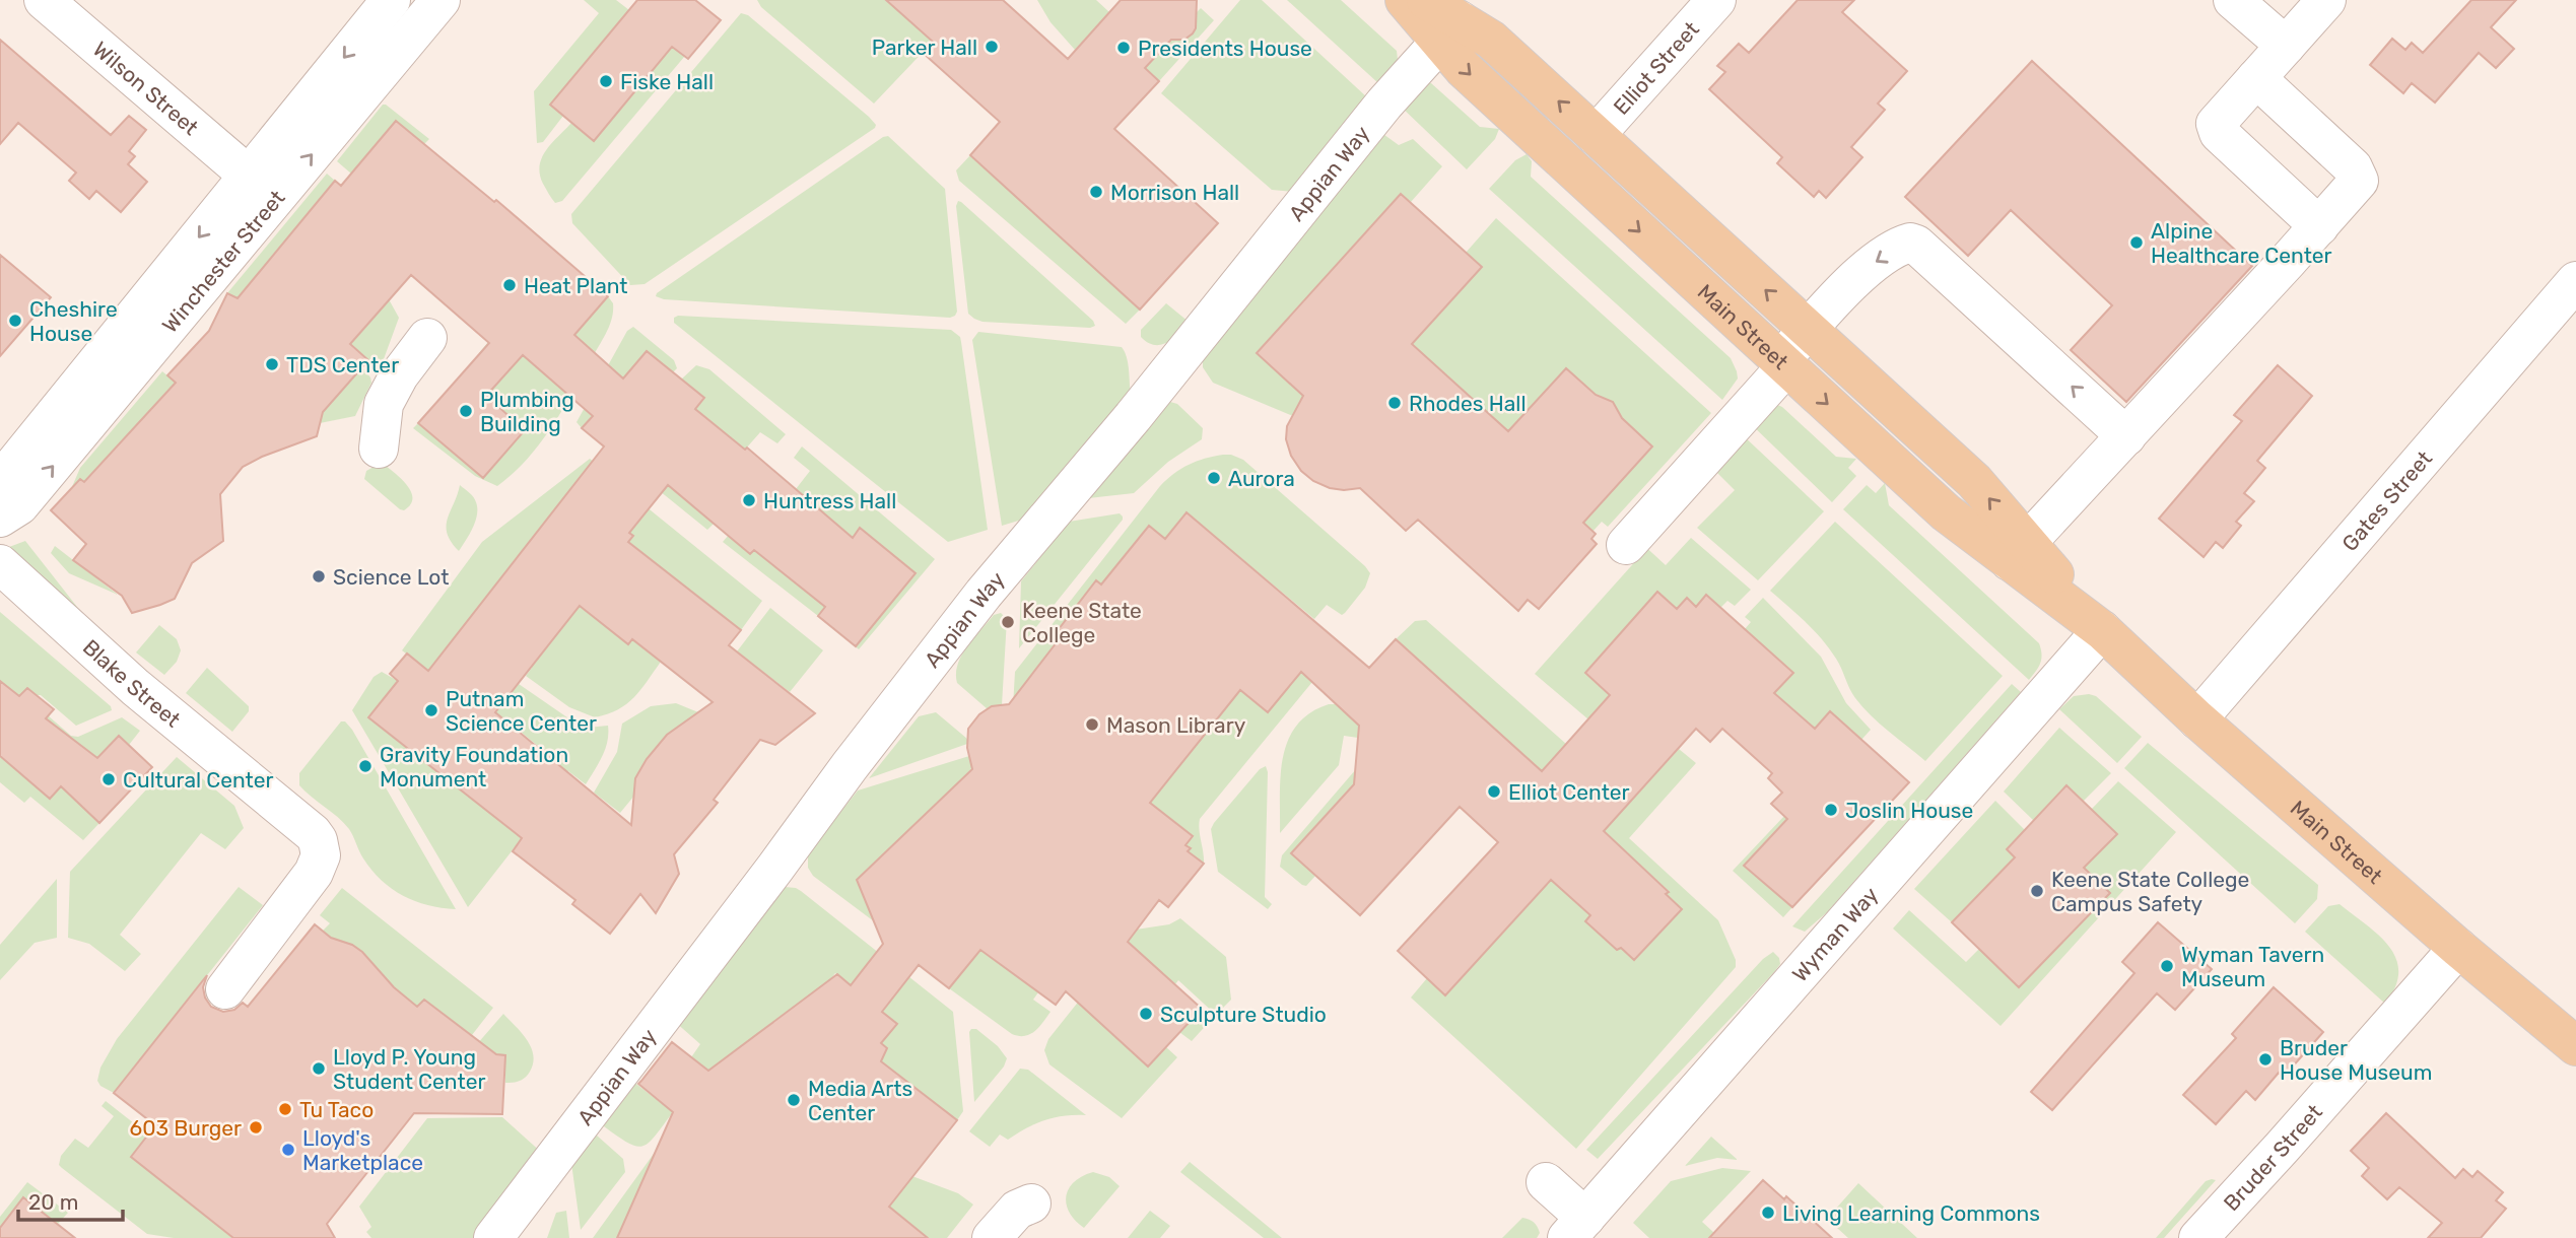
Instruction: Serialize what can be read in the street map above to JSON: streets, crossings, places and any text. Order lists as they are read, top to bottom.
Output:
{
  "streets": {
    "main road": ["Main Street"],
    "street": [
      "Elliot Street",
      "Wilson Street",
      "Appian Way",
      "Winchester Street",
      "Gates Street",
      "Blake Street",
      "Wyman Way",
      "Bruder Street"
    ]
  },
  "crossings": [
    ["Elliot Street", "Main Street"],
    ["Wilson Street", "Winchester Street"],
    ["Appian Way", "Main Street"],
    ["Main Street", "Gates Street"],
    ["Main Street", "Wyman Way"],
    ["Main Street", "Bruder Street"]
  ],
  "places": [
    "Parker Hall",
    "Presidents House",
    "Fiske Hall",
    "Morrison Hall",
    "Alpine Healthcare Center",
    "Heat Plant",
    "Cheshire House",
    "TDS Center",
    "Rhodes Hall",
    "Plumbing Building",
    "Aurora",
    "Huntress Hall",
    "Science Lot",
    "Keene State College",
    "Putnam Science Center",
    "Mason Library",
    "Gravity Foundation Monument",
    "Cultural Center",
    "Elliot Center",
    "Joslin House",
    "Keene State College Campus Safety",
    "Wyman Tavern Museum",
    "Sculpture Studio",
    "Bruder House Museum",
    "Lloyd P. Young Student Center",
    "Media Arts Center",
    "Tu Taco",
    "603 Burger",
    "Lloyd's Marketplace",
    "Living Learning Commons"
  ],
  "scale_bar": "20 m"
}
